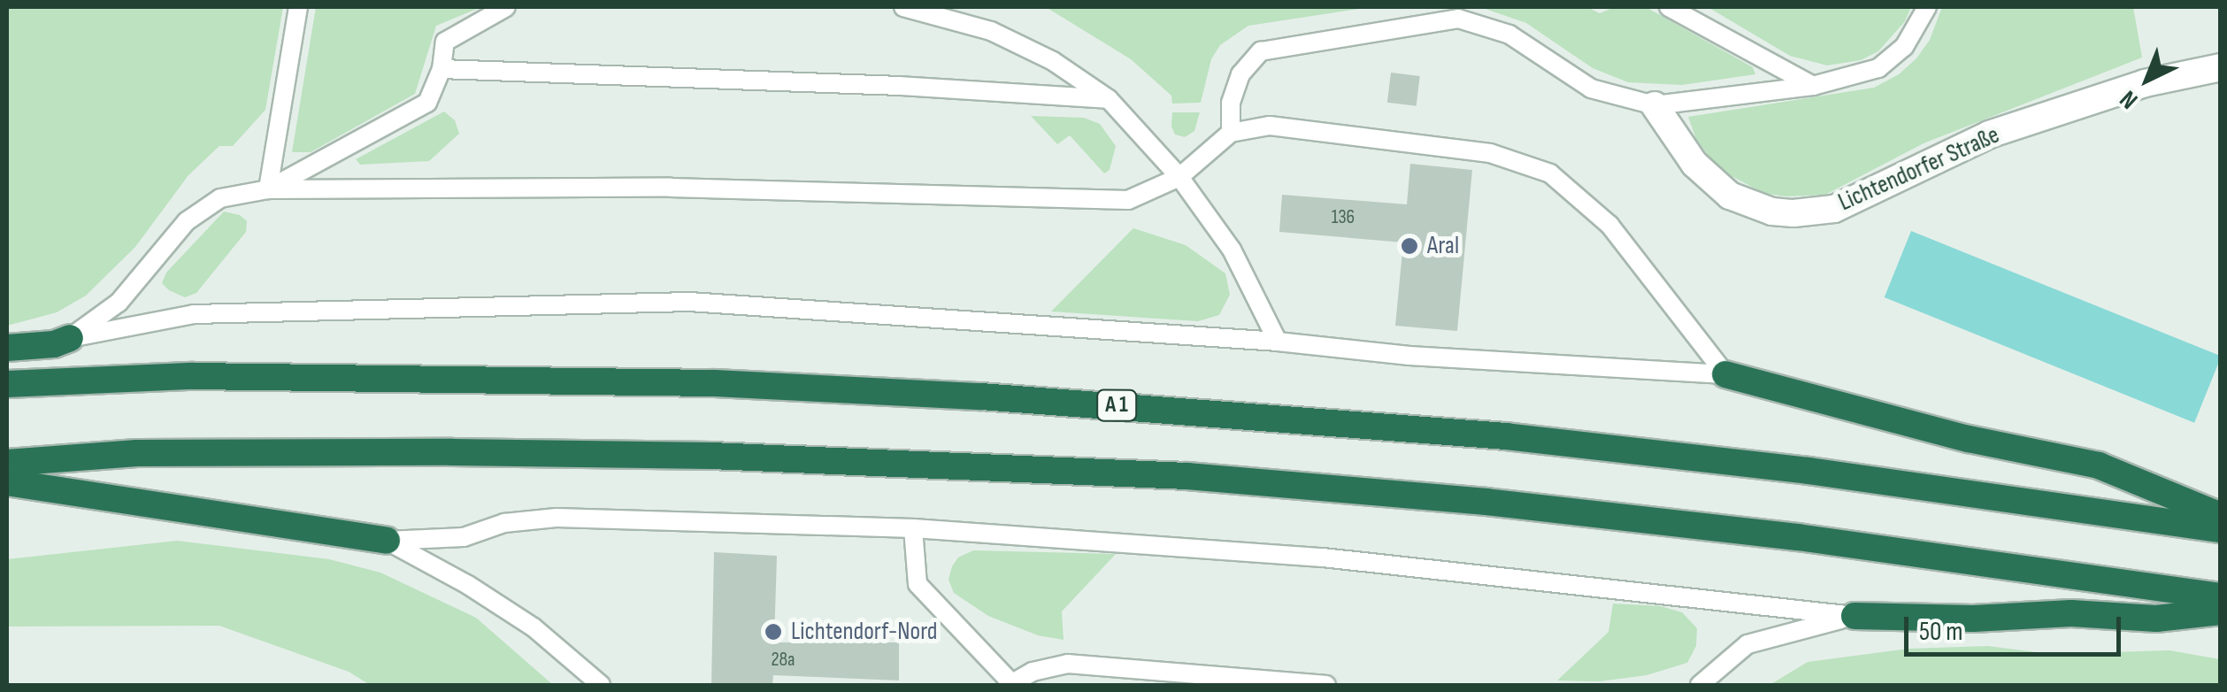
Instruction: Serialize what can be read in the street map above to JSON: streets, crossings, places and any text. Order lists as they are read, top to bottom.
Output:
{
  "streets": {
    "highway": ["A 1"],
    "street": ["Lichtendorfer Straße"]
  },
  "places": ["Aral", "Lichtendorf-Nord"],
  "house_numbers": ["136", "28a"],
  "scale_bar": "50 m",
  "north": "bottom left"
}
